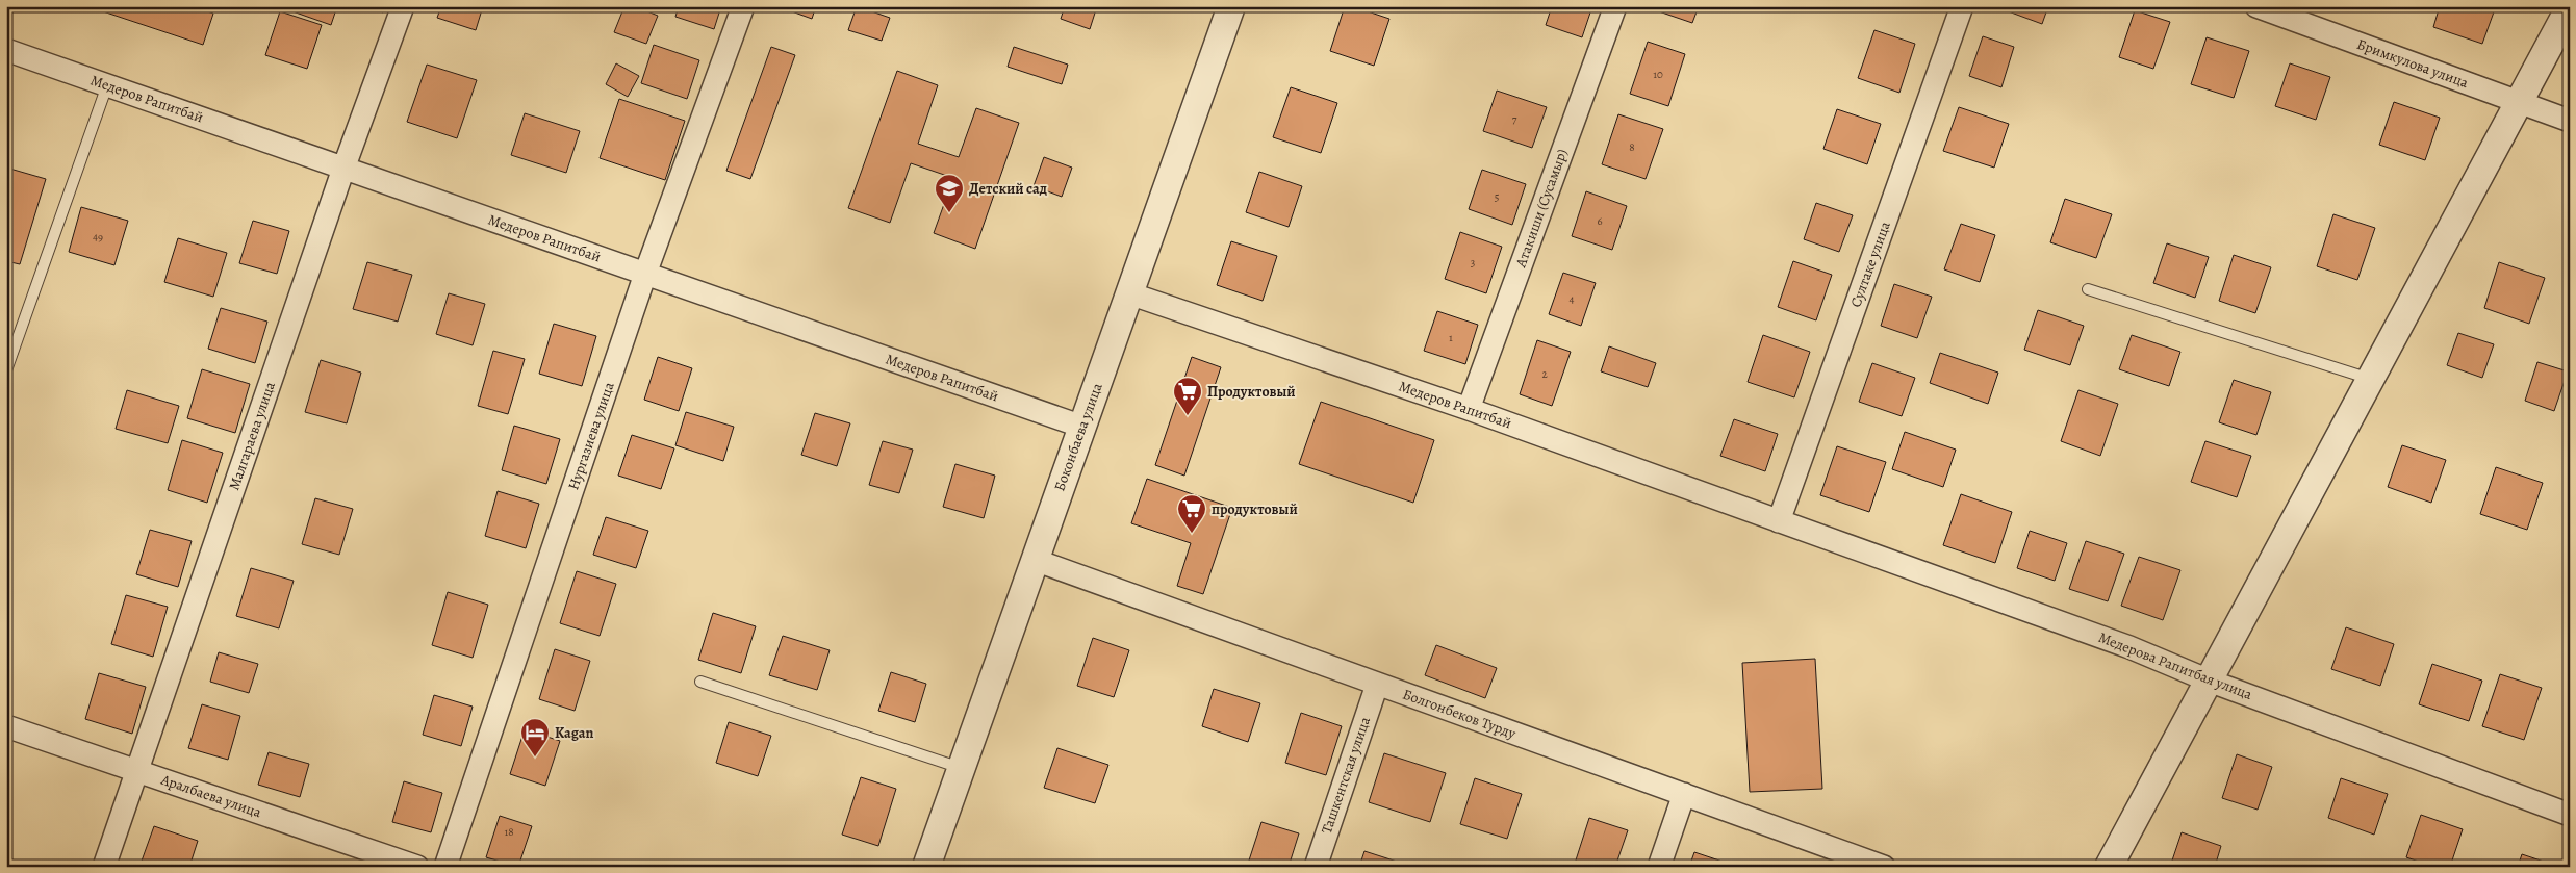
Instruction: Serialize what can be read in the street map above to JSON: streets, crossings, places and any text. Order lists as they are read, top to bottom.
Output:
{
  "streets": {
    "street": [
      "Бримкулова улица",
      "Медеров Рапитбай",
      "Атакиши (Сусамыр)",
      "Султаке улица",
      "Малгараева улица",
      "Нургазиева улица",
      "Боконбаева улица",
      "Медерова Рапитбая улица",
      "Болгонбеков Турду",
      "Ташкентская улица",
      "Аралбаева улица"
    ]
  },
  "crossings": [
    ["Медеров Рапитбай", "Атакиши (Сусамыр)"],
    ["Медеров Рапитбай", "Султаке улица"],
    ["Медеров Рапитбай", "Малгараева улица"],
    ["Медеров Рапитбай", "Нургазиева улица"],
    ["Медеров Рапитбай", "Боконбаева улица"],
    ["Медеров Рапитбай", "Медерова Рапитбая улица"],
    ["Султаке улица", "Медерова Рапитбая улица"],
    ["Малгараева улица", "Аралбаева улица"],
    ["Боконбаева улица", "Болгонбеков Турду"],
    ["Болгонбеков Турду", "Ташкентская улица"]
  ],
  "places": {
    "school or university": ["Детский сад"],
    "supermarket": ["Продуктовый", "продуктовый"],
    "hotel": ["Kagan"]
  },
  "house_numbers": [
    "10",
    "7",
    "8",
    "5",
    "6",
    "49",
    "3",
    "4",
    "1",
    "2",
    "18"
  ]
}
